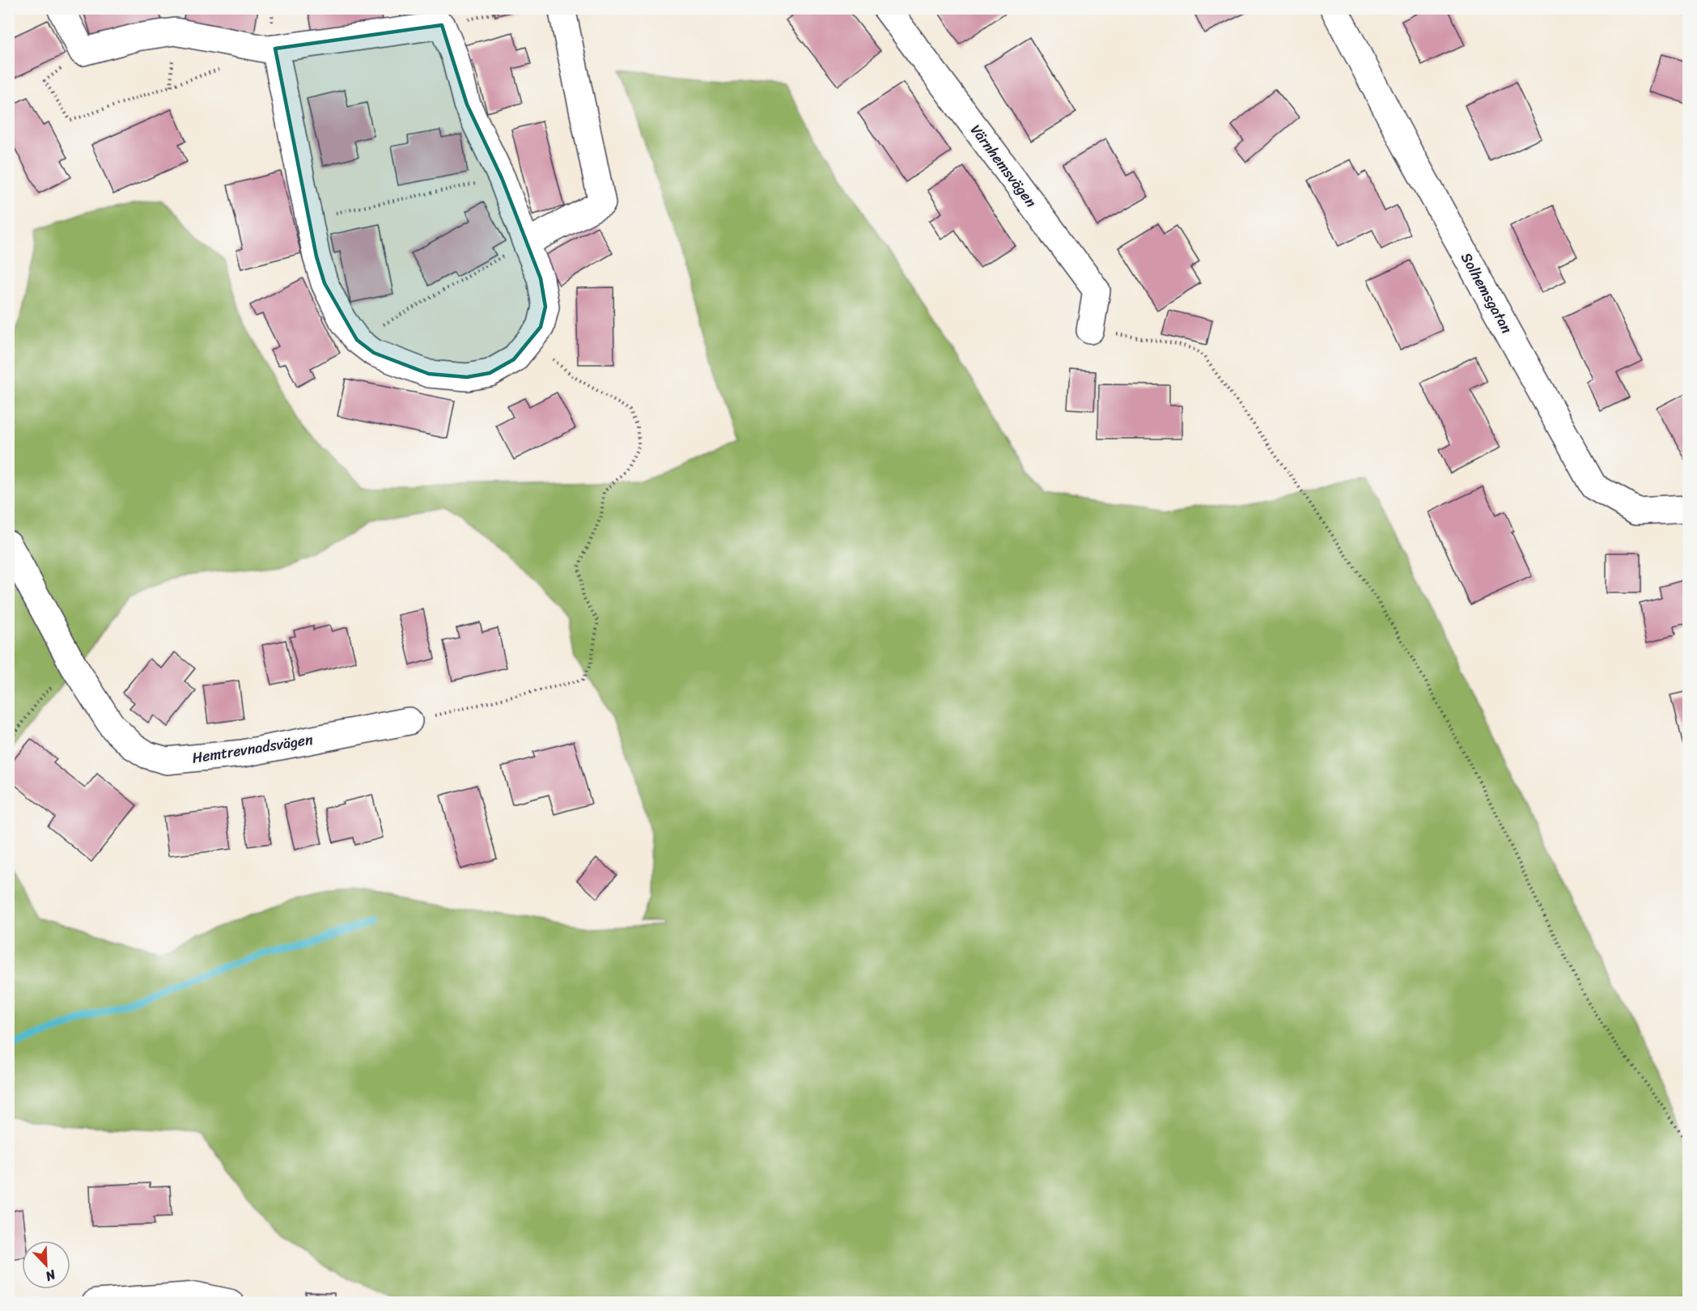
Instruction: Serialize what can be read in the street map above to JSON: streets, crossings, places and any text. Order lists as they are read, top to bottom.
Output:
{
  "streets": {
    "street": ["Värnhemsvägen", "Solhemsgatan", "Hemtrevnadsvägen"]
  },
  "north": "bottom right"
}
